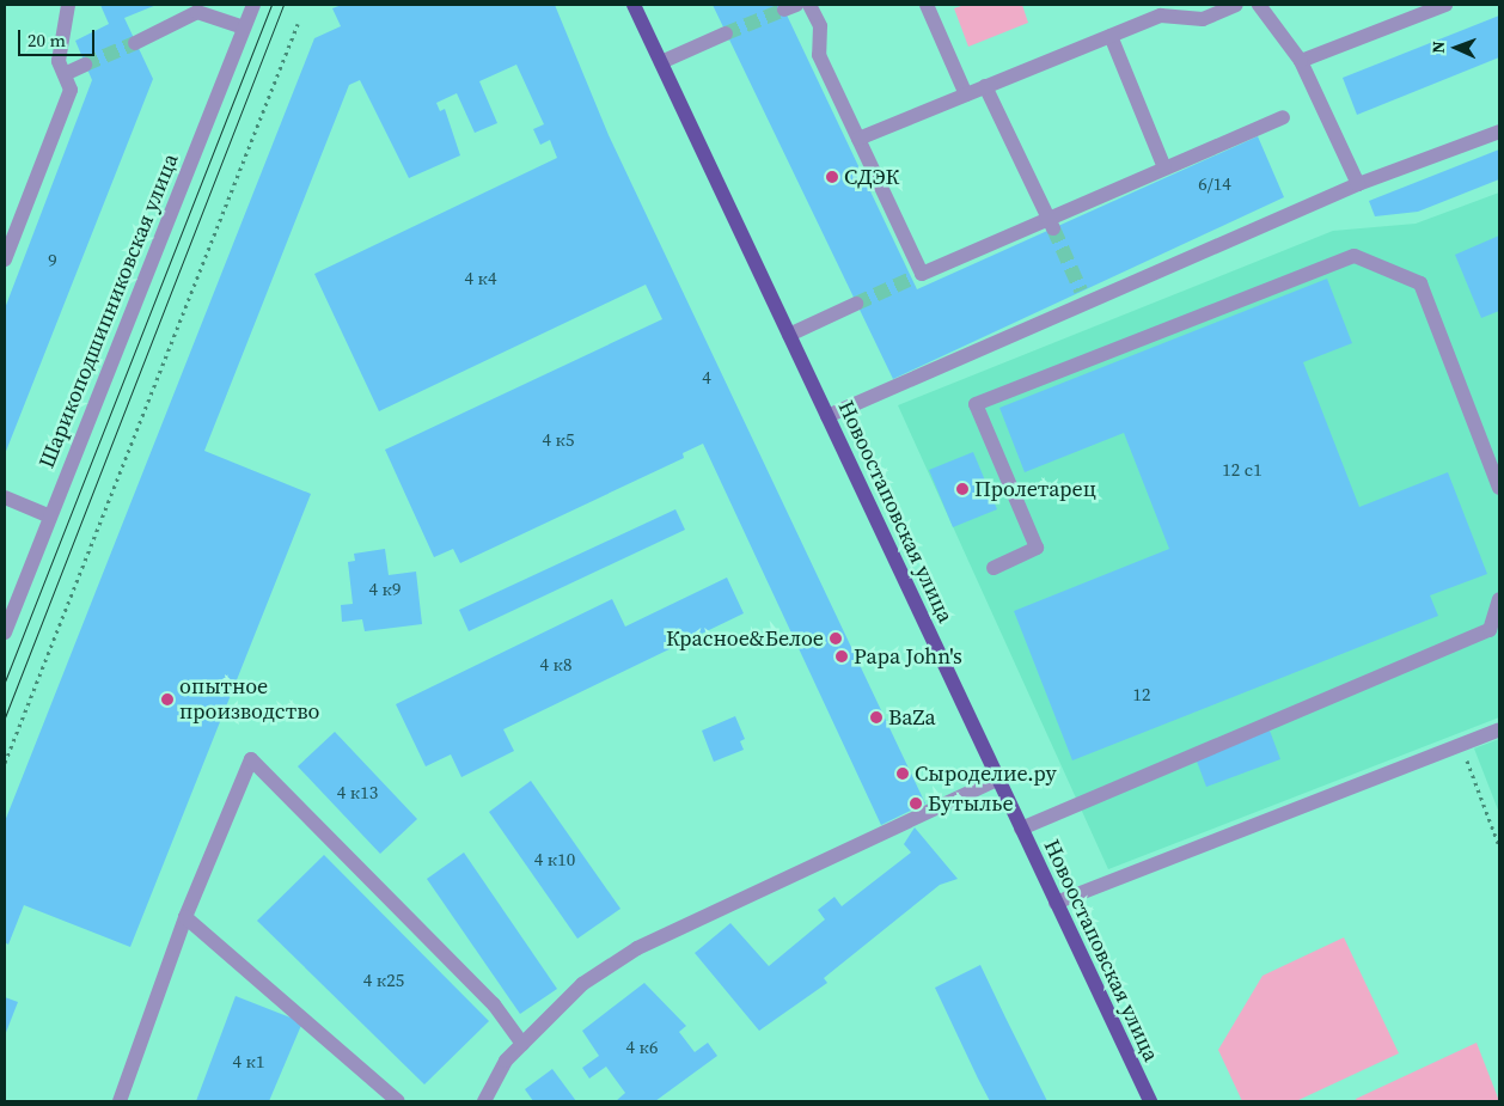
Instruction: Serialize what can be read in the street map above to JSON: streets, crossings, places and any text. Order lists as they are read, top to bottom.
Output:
{
  "streets": {
    "main road": ["Новоостаповская улица"],
    "street": ["Шарикоподшипниковская улица"]
  },
  "places": [
    "СДЭК",
    "Пролетарец",
    "Красное&Белое",
    "Papa John's",
    "опытное производство",
    "BaZa",
    "Сыроделие.ру",
    "Бутылье"
  ],
  "house_numbers": [
    "6/14",
    "9",
    "4 к4",
    "4",
    "4 к5",
    "12 с1",
    "4 к9",
    "4 к8",
    "12",
    "4 к13",
    "4 к10",
    "4 к25",
    "4 к6",
    "4 к1"
  ],
  "scale_bar": "20 m",
  "north": "left"
}
